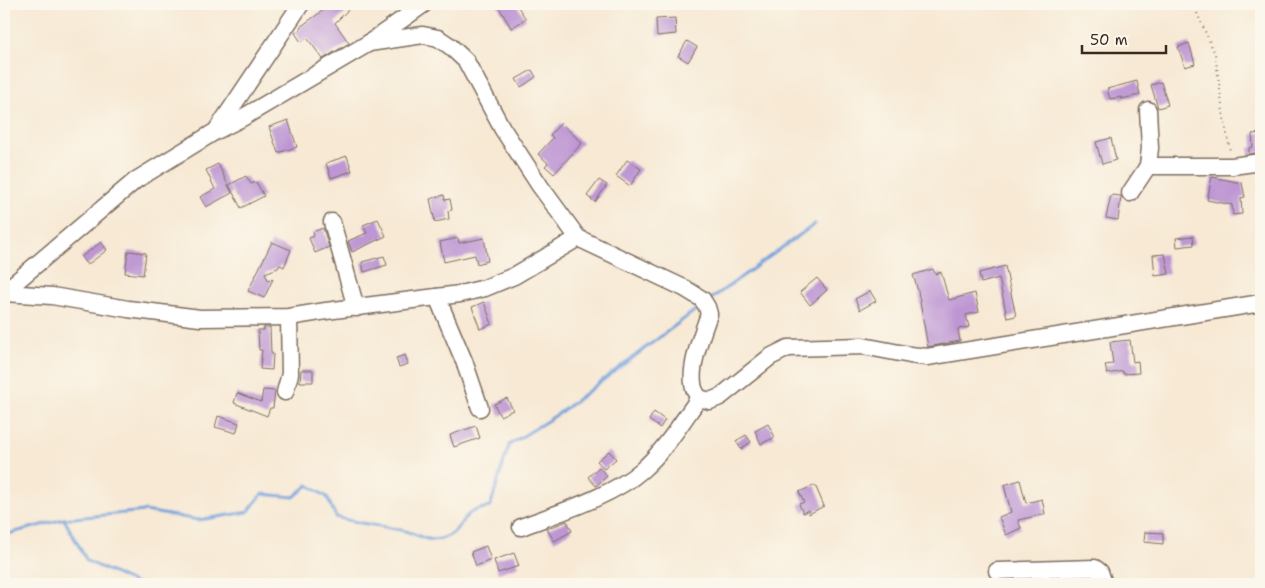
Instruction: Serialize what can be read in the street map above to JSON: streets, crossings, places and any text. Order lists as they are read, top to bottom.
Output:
{
  "scale_bar": "50 m"
}
